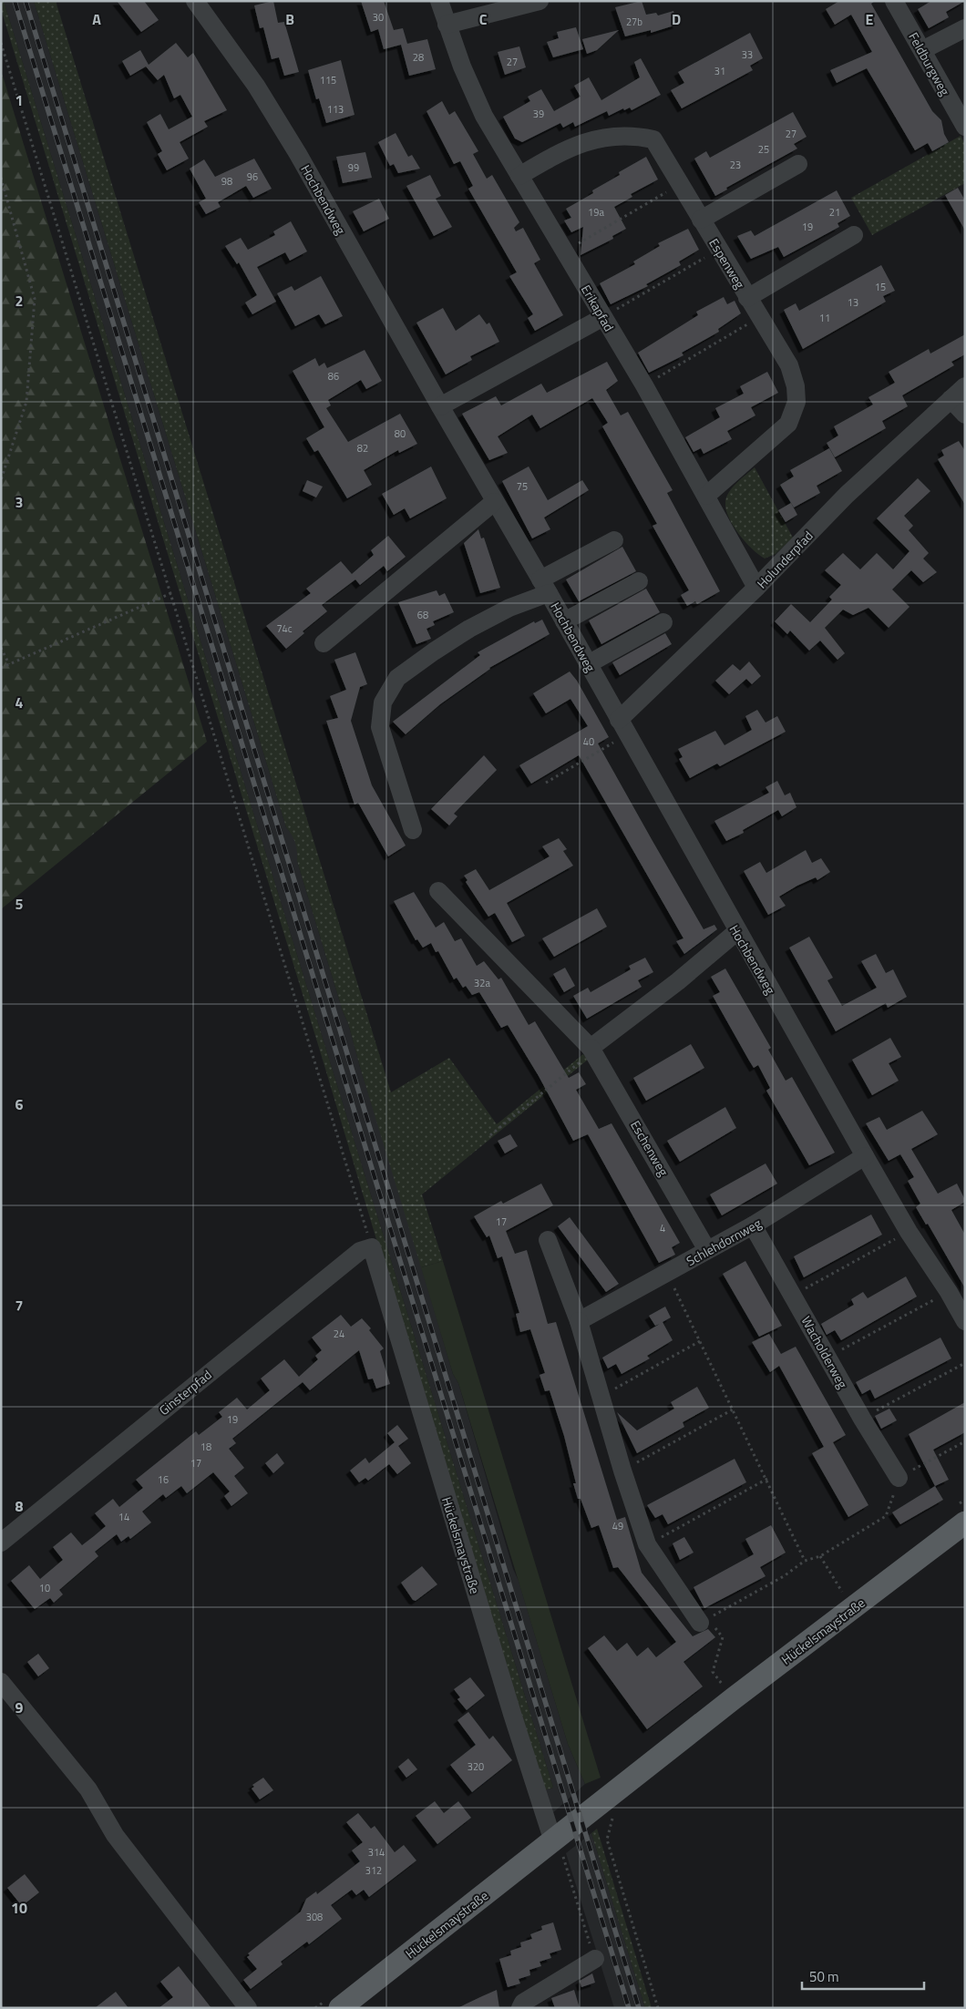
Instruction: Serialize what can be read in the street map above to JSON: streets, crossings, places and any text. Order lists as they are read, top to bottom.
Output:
{
  "streets": {
    "main road": ["Hückelsmaystraße"],
    "street": [
      "Feldburgweg",
      "Hochbendweg",
      "Espenweg",
      "Erikapfad",
      "Holunderpfad",
      "Eschenweg",
      "Schlehdornweg",
      "Wacholderweg",
      "Ginsterpfad"
    ]
  },
  "crossings": [
    ["Hochbendweg", "Holunderpfad"],
    ["Hochbendweg", "Schlehdornweg"],
    ["Espenweg", "Erikapfad"],
    ["Erikapfad", "Holunderpfad"],
    ["Eschenweg", "Schlehdornweg"],
    ["Schlehdornweg", "Wacholderweg"],
    ["Ginsterpfad", "Hückelsmaystraße"]
  ],
  "house_numbers": [
    "30",
    "27b",
    "33",
    "28",
    "27",
    "31",
    "115",
    "113",
    "39",
    "27",
    "25",
    "23",
    "99",
    "96",
    "98",
    "19a",
    "21",
    "19",
    "15",
    "13",
    "11",
    "86",
    "80",
    "82",
    "75",
    "68",
    "74c",
    "40",
    "32a",
    "17",
    "4",
    "24",
    "19",
    "18",
    "17",
    "16",
    "14",
    "49",
    "10",
    "320",
    "314",
    "312",
    "308"
  ],
  "scale_bar": "50 m",
  "grid": {
    "columns": [
      "A",
      "B",
      "C",
      "D",
      "E"
    ],
    "rows": [
      "1",
      "2",
      "3",
      "4",
      "5",
      "6",
      "7",
      "8",
      "9",
      "10"
    ]
  }
}
